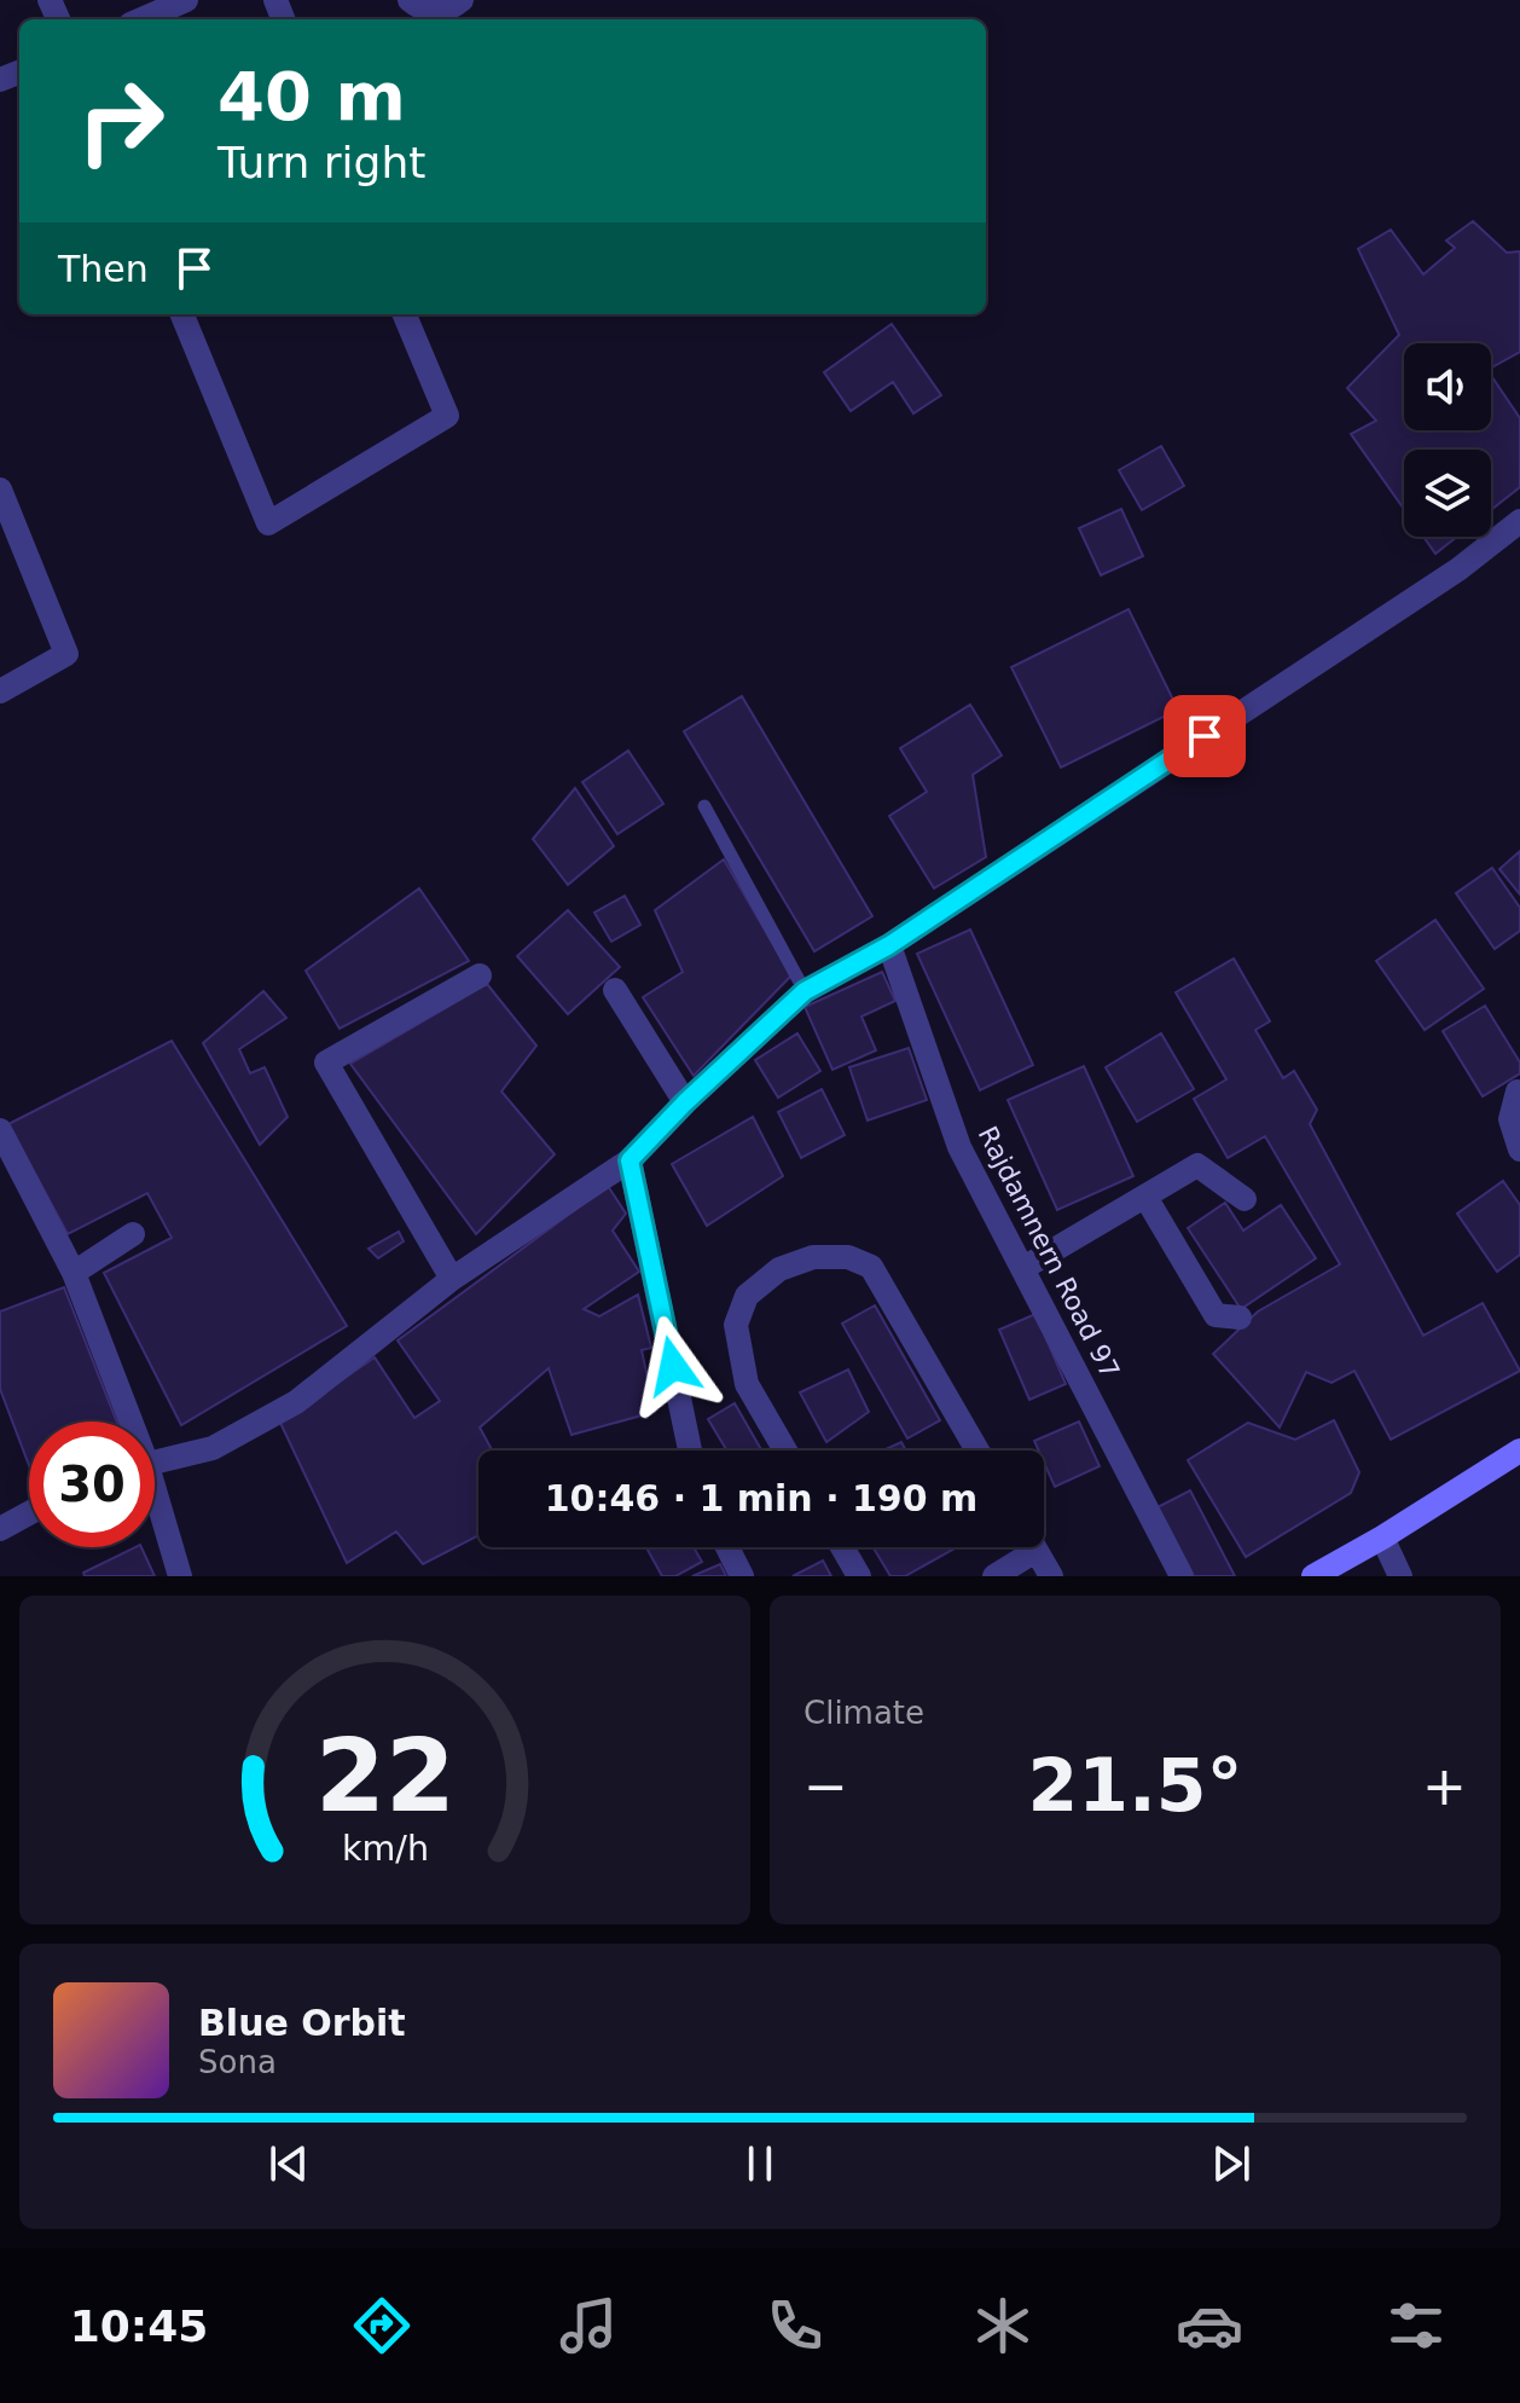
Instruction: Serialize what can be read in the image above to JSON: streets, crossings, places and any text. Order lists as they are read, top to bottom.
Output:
{
  "streets": {
    "street": ["Rajdamnern Road 97"]
  },
  "page": {
    "turn": ["40 m", "Turn right"],
    "then": "Then",
    "limit": "30",
    "trip": "10:46 · 1 min · 190 m",
    "tile": "Climate",
    "heat": ["−", "21.5°", "+"],
    "song": ["Blue Orbit", "Sona"],
    "tabs": "10:45",
    "gauge": ["22", "km/h"]
  }
}
